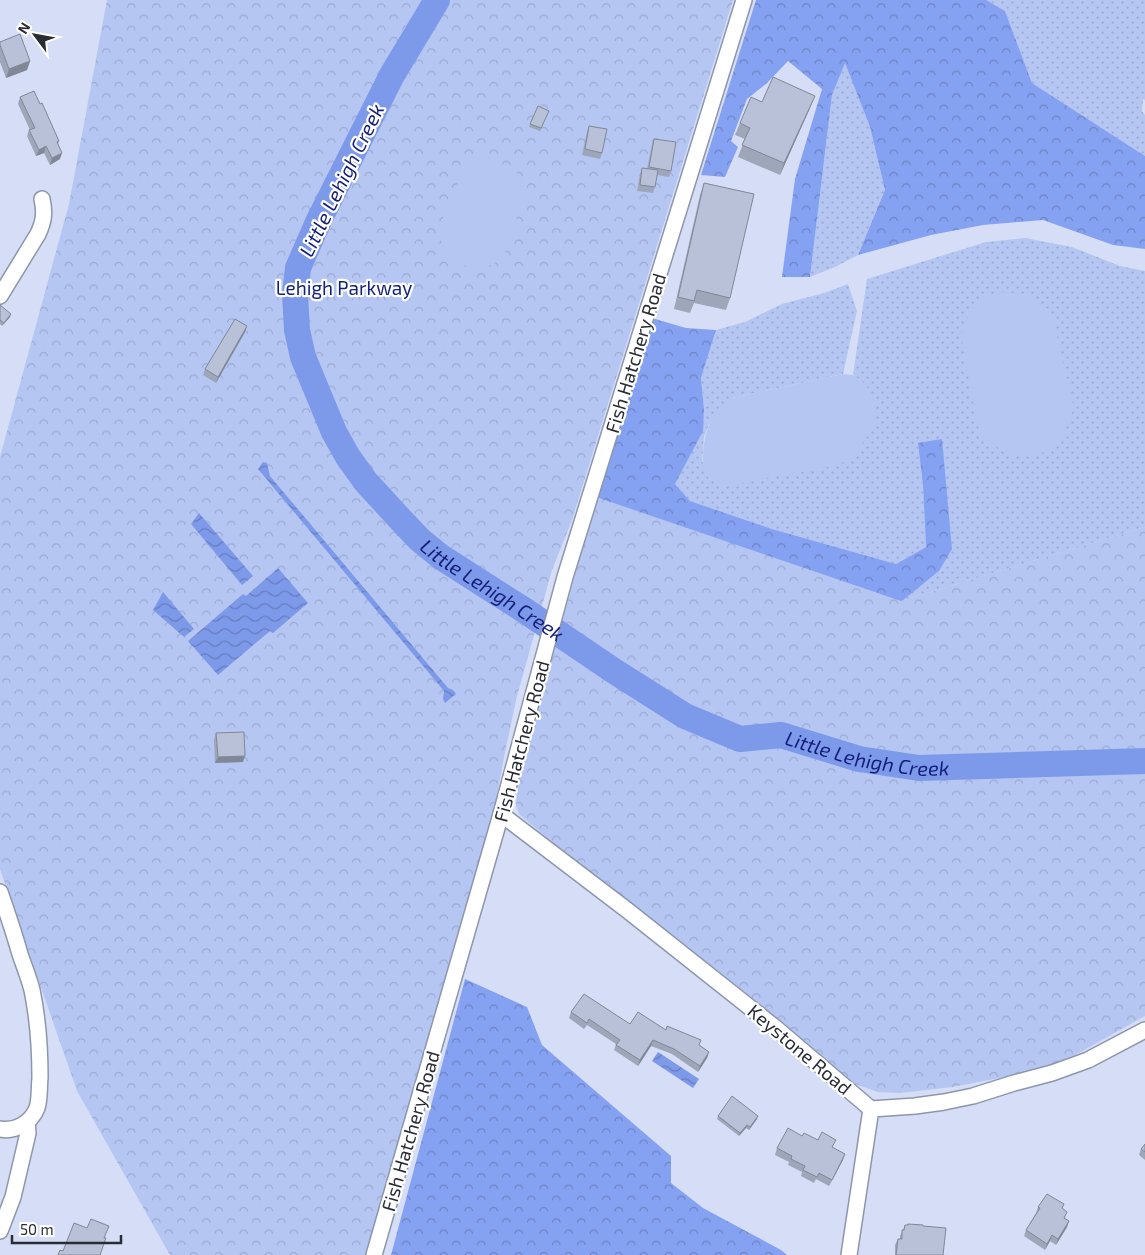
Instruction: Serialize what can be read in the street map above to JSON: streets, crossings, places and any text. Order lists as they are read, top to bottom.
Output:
{
  "streets": {
    "street": ["Fish Hatchery Road", "Keystone Road"]
  },
  "crossings": [
    ["Fish Hatchery Road", "Keystone Road"]
  ],
  "water": ["Little Lehigh Creek"],
  "parks": ["Lehigh Parkway"],
  "scale_bar": "50 m",
  "north": "top left"
}
